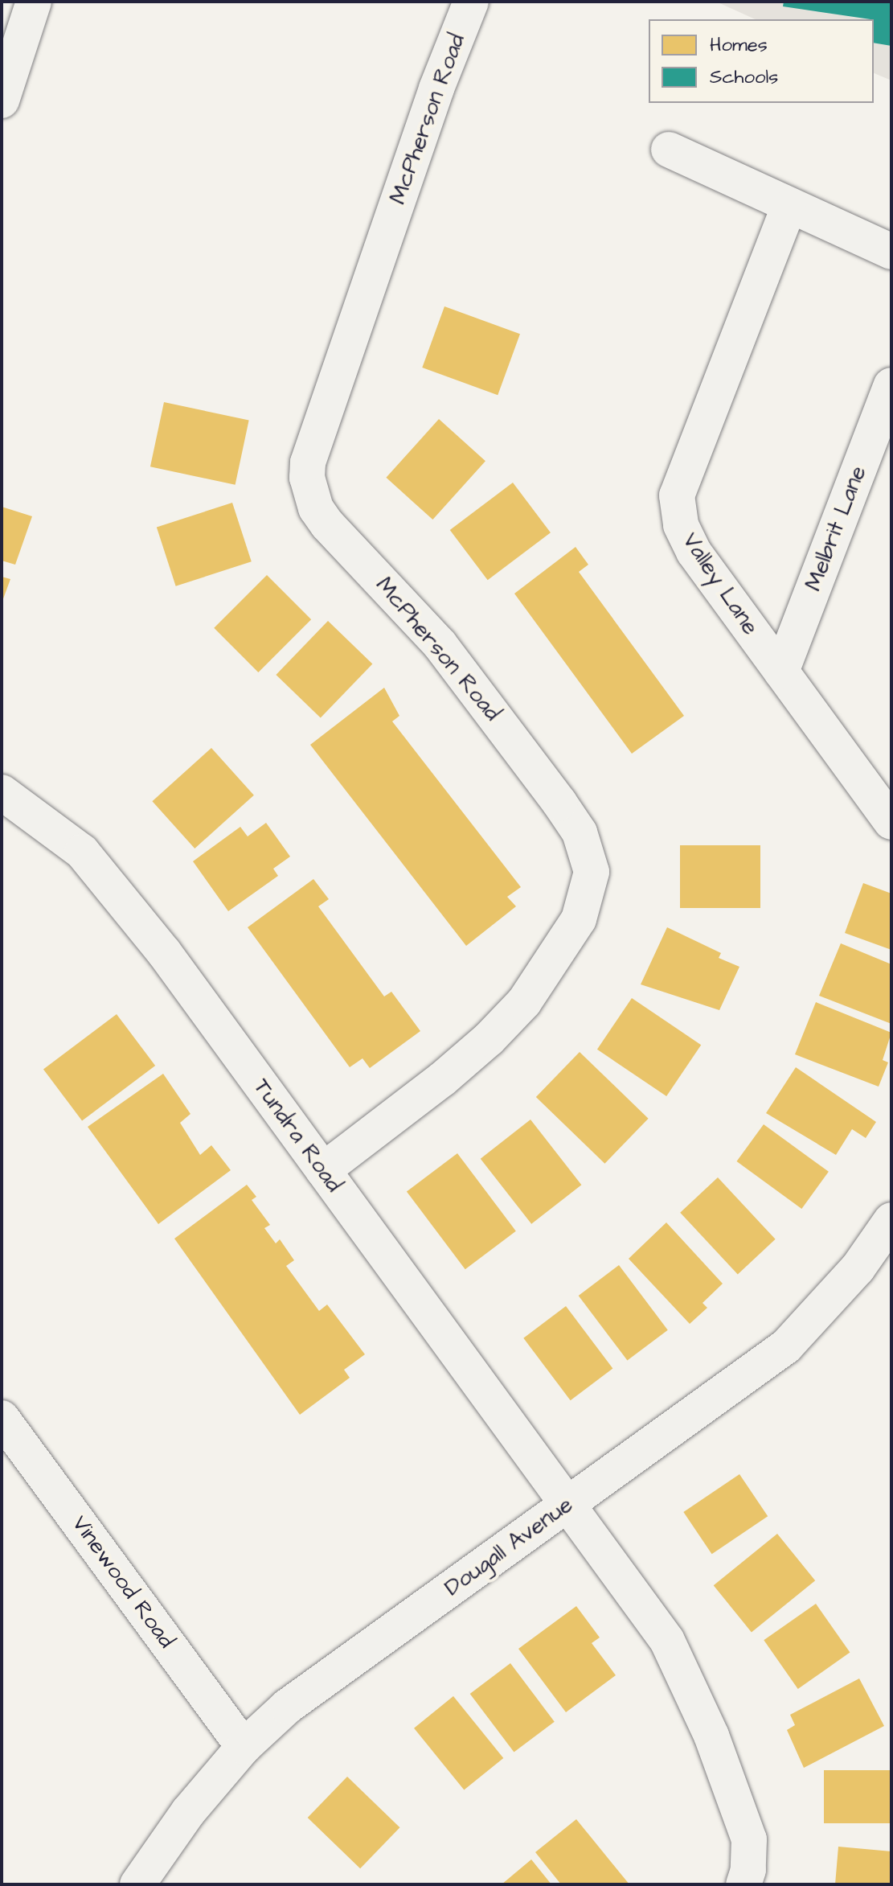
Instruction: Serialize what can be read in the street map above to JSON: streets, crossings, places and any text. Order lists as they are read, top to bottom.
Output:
{
  "streets": {
    "street": [
      "McPherson Road",
      "Melbrit Lane",
      "Valley Lane",
      "Tundra Road",
      "Dougall Avenue",
      "Vinewood Road"
    ]
  },
  "crossings": [
    ["McPherson Road", "Tundra Road"],
    ["Melbrit Lane", "Valley Lane"],
    ["Tundra Road", "Dougall Avenue"],
    ["Dougall Avenue", "Vinewood Road"]
  ],
  "legend": ["Homes", "Schools"]
}
